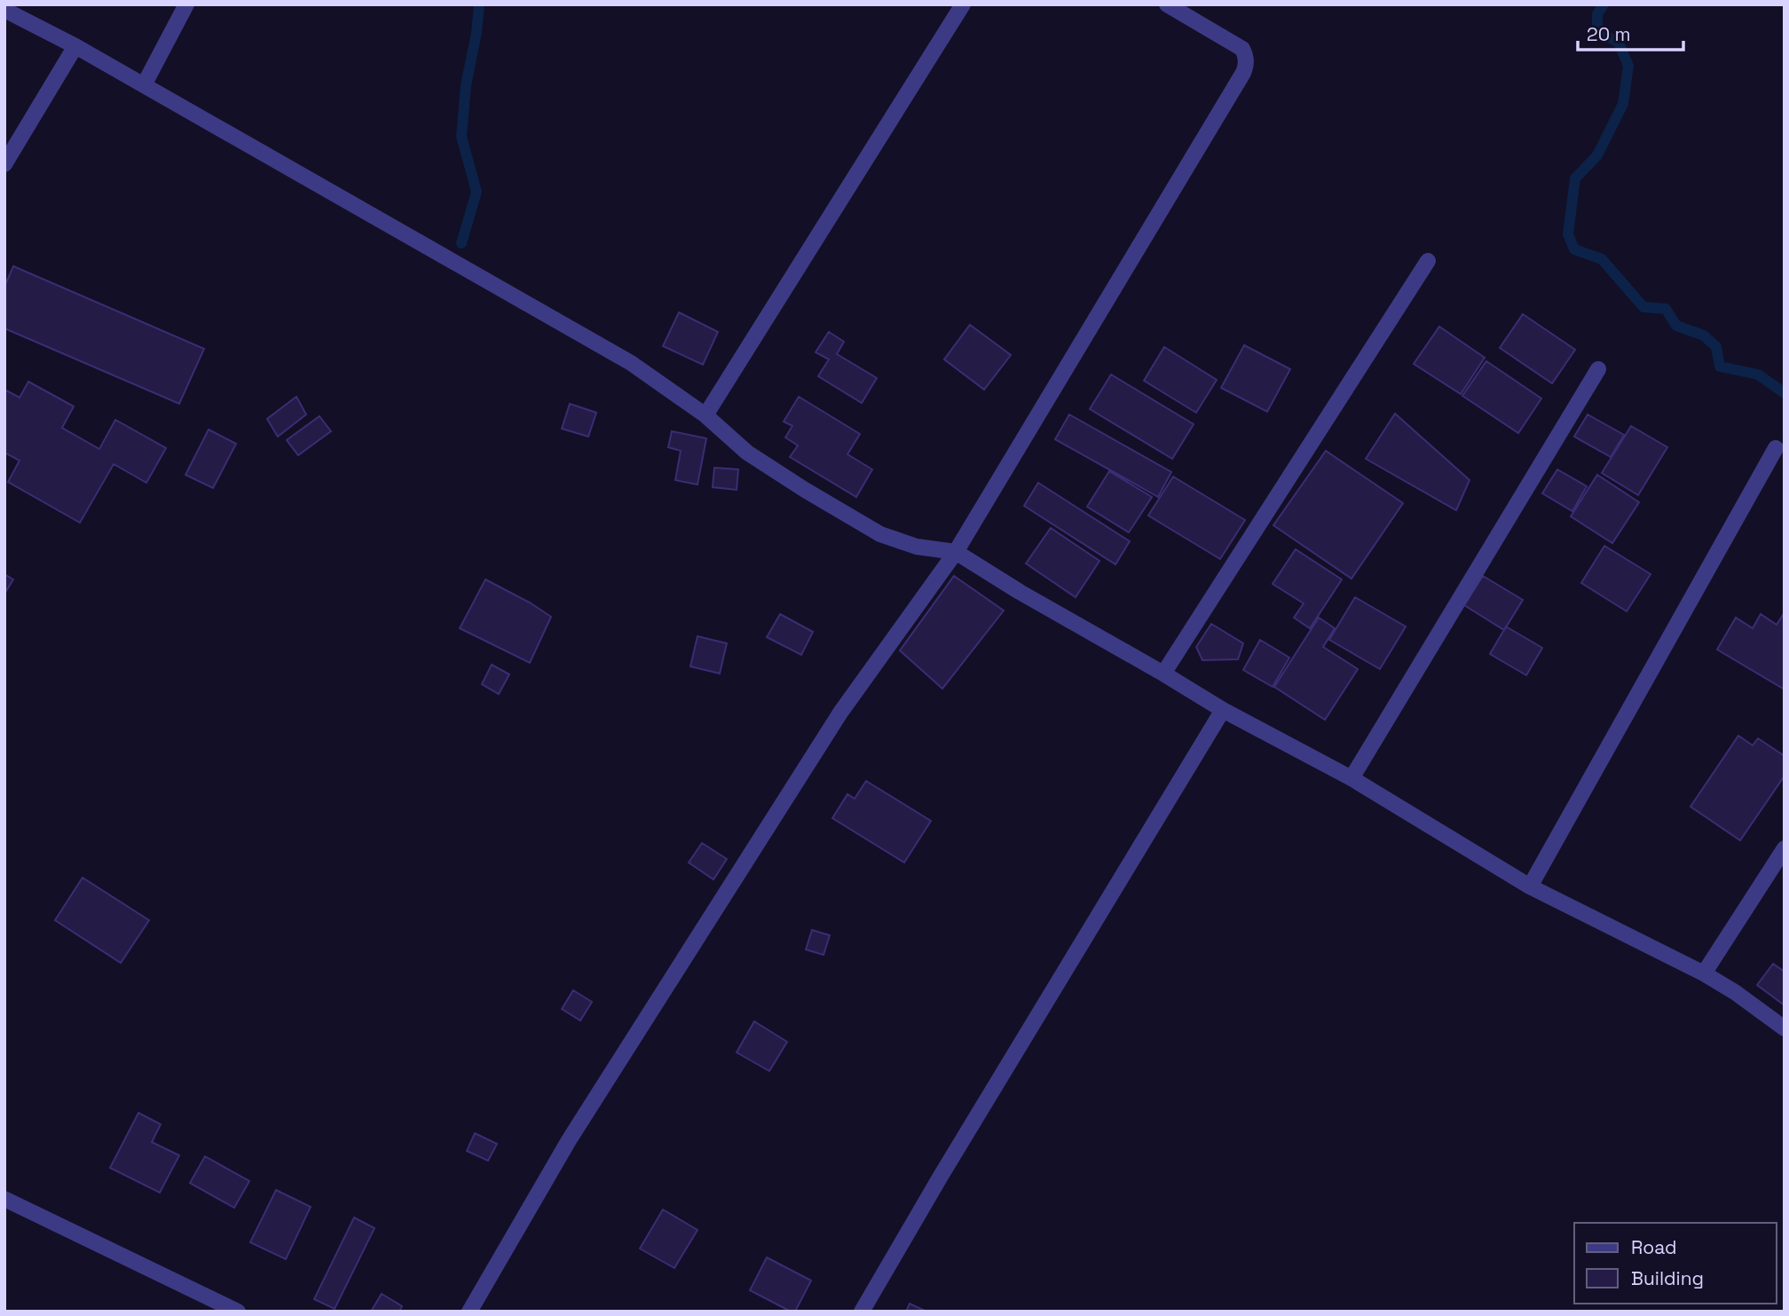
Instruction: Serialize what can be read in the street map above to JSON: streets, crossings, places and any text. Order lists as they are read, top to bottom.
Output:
{
  "legend": ["Road", "Building"],
  "scale_bar": "20 m"
}
